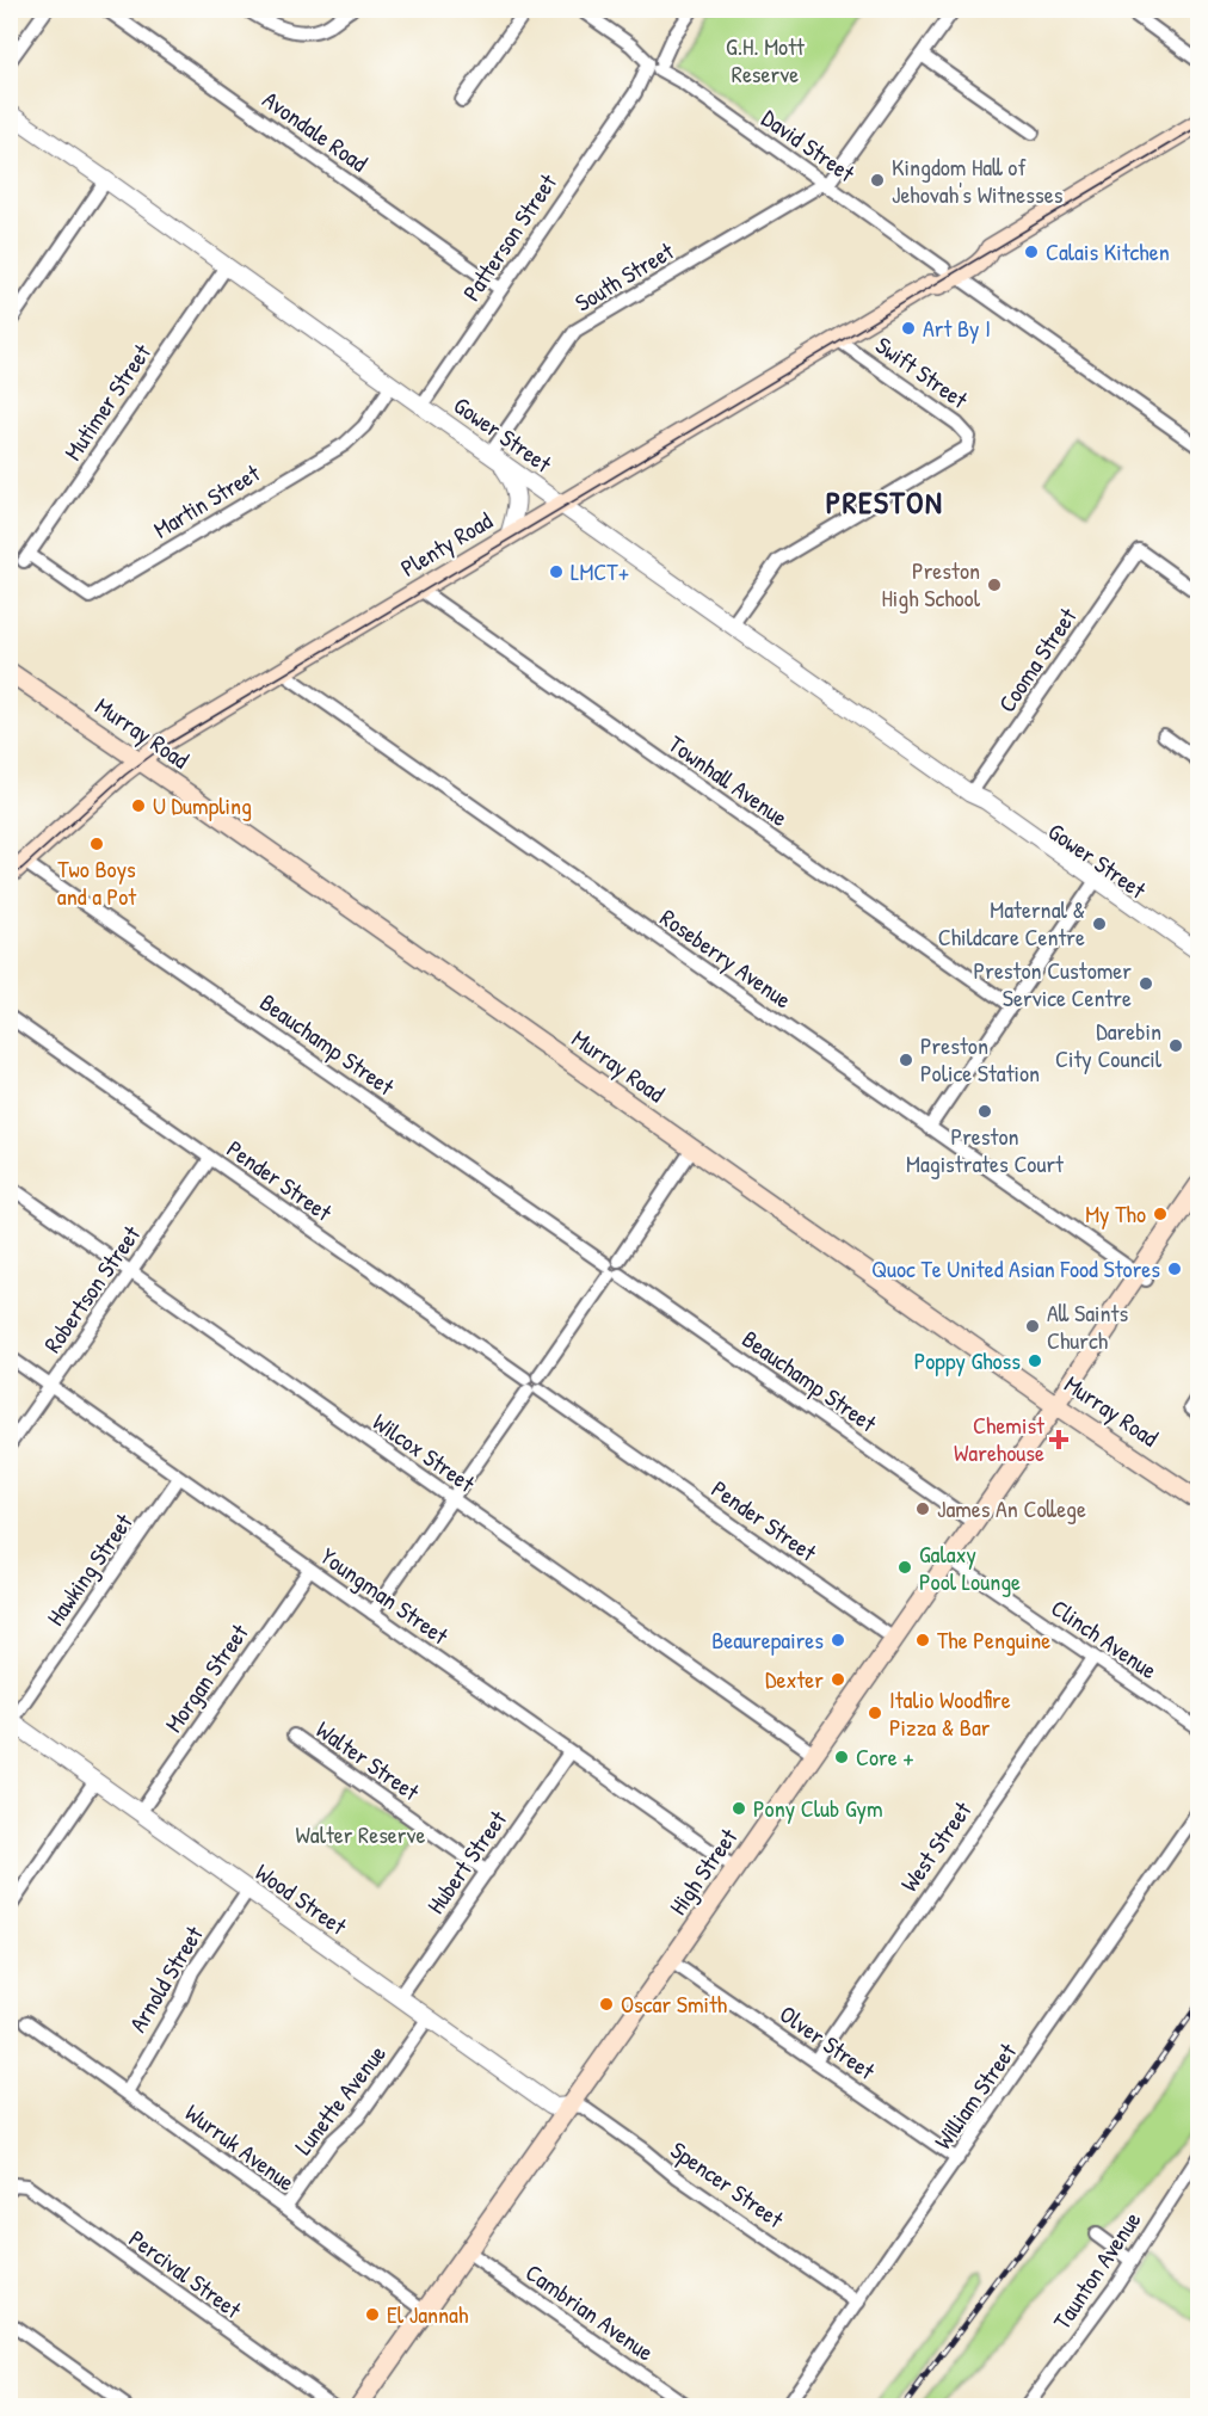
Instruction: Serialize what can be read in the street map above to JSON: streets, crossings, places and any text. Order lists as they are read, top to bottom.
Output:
{
  "streets": {
    "main road": ["Plenty Road", "Murray Road", "High Street"],
    "street": [
      "Avondale Road",
      "David Street",
      "Patterson Street",
      "South Street",
      "Swift Street",
      "Mutimer Street",
      "Gower Street",
      "Martin Street",
      "Cooma Street",
      "Townhall Avenue",
      "Roseberry Avenue",
      "Beauchamp Street",
      "Pender Street",
      "Robertson Street",
      "Wilcox Street",
      "Hawking Street",
      "Youngman Street",
      "Clinch Avenue",
      "Morgan Street",
      "Walter Street",
      "West Street",
      "Hubert Street",
      "Wood Street",
      "Arnold Street",
      "Olver Street",
      "William Street",
      "Lunette Avenue",
      "Wurruk Avenue",
      "Spencer Street",
      "Taunton Avenue",
      "Percival Street",
      "Cambrian Avenue"
    ]
  },
  "crossings": [
    ["Avondale Road", "Patterson Street"],
    ["David Street", "Patterson Street"],
    ["David Street", "South Street"],
    ["David Street", "Plenty Road"],
    ["Patterson Street", "Gower Street"],
    ["South Street", "Gower Street"],
    ["Swift Street", "Gower Street"],
    ["Swift Street", "Plenty Road"],
    ["Mutimer Street", "Gower Street"],
    ["Mutimer Street", "Martin Street"],
    ["Gower Street", "Martin Street"],
    ["Gower Street", "Plenty Road"],
    ["Gower Street", "Cooma Street"],
    ["Plenty Road", "Murray Road"],
    ["Plenty Road", "Townhall Avenue"],
    ["Plenty Road", "Roseberry Avenue"],
    ["Plenty Road", "Beauchamp Street"],
    ["Murray Road", "High Street"],
    ["Roseberry Avenue", "High Street"],
    ["Beauchamp Street", "High Street"],
    ["Pender Street", "Robertson Street"],
    ["Pender Street", "High Street"],
    ["Robertson Street", "Wilcox Street"],
    ["Robertson Street", "Youngman Street"],
    ["Wilcox Street", "High Street"],
    ["Hawking Street", "Youngman Street"],
    ["Hawking Street", "Wood Street"],
    ["Youngman Street", "Morgan Street"],
    ["Youngman Street", "Hubert Street"],
    ["Youngman Street", "High Street"],
    ["Clinch Avenue", "West Street"],
    ["Clinch Avenue", "High Street"],
    ["Morgan Street", "Wood Street"],
    ["Walter Street", "Hubert Street"],
    ["West Street", "Olver Street"],
    ["Hubert Street", "Wood Street"],
    ["High Street", "Wood Street"],
    ["High Street", "Olver Street"],
    ["High Street", "Wurruk Avenue"],
    ["High Street", "Spencer Street"],
    ["High Street", "Cambrian Avenue"],
    ["Wood Street", "Arnold Street"],
    ["Wood Street", "Lunette Avenue"],
    ["Wood Street", "Spencer Street"],
    ["Arnold Street", "Wurruk Avenue"],
    ["Olver Street", "William Street"],
    ["William Street", "Spencer Street"],
    ["Lunette Avenue", "Wurruk Avenue"]
  ],
  "districts": ["PRESTON"],
  "parks": ["G.H. Mott Reserve", "Walter Reserve"],
  "places": {
    "other": [
      "Kingdom Hall of Jehovah's Witnesses",
      "Calais Kitchen",
      "Art By I",
      "LMCT+",
      "Preston High School",
      "U Dumpling",
      "Two Boys and a Pot",
      "Maternal & Childcare Centre",
      "Preston Customer Service Centre",
      "Darebin City Council",
      "Preston Police Station",
      "Preston Magistrates Court",
      "My Tho",
      "Quoc Te United Asian Food Stores",
      "All Saints Church",
      "Poppy Ghoss",
      "James An College",
      "Galaxy Pool Lounge",
      "Beaurepaires",
      "The Penguine",
      "Dexter",
      "Italio Woodfire Pizza & Bar",
      "Core +",
      "Pony Club Gym",
      "Oscar Smith",
      "El Jannah"
    ],
    "health": ["Chemist Warehouse"]
  }
}
